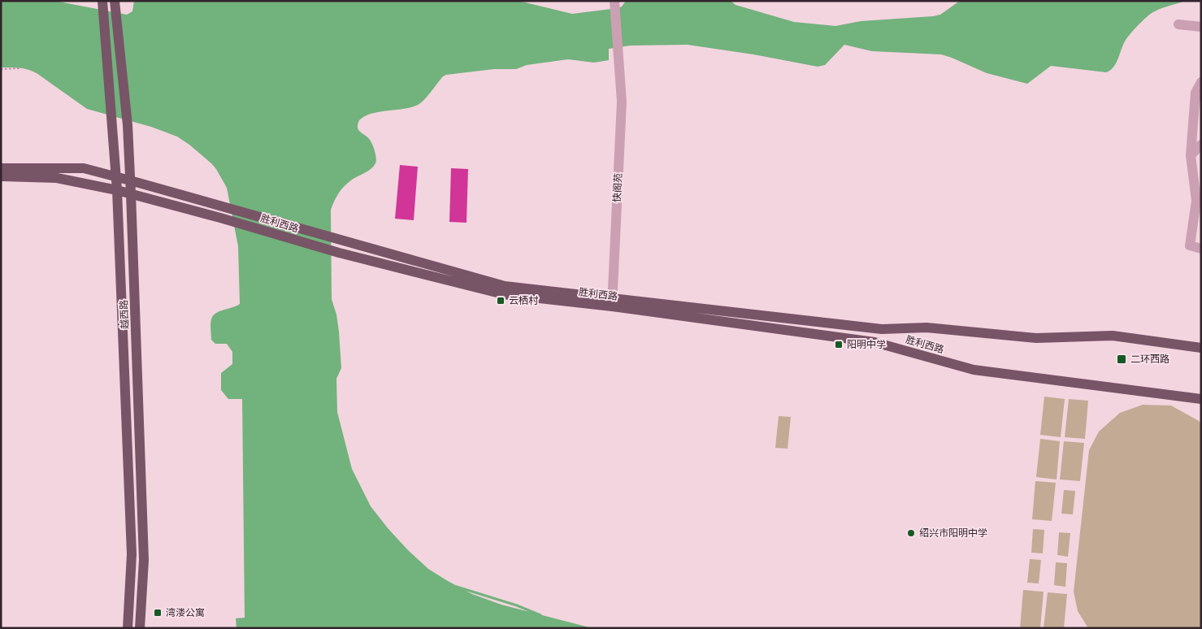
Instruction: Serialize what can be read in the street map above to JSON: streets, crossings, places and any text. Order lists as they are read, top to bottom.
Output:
{
  "streets": {
    "main road": ["胜利西路", "越西路"],
    "street": ["快阁苑"]
  },
  "crossings": [
    ["快阁苑", "胜利西路"],
    ["胜利西路", "越西路"]
  ],
  "places": {
    "transit": [
      "云栖村",
      "阳明中学",
      "二环西路",
      "湾溇公寓"
    ],
    "other": ["绍兴市阳明中学"]
  }
}
